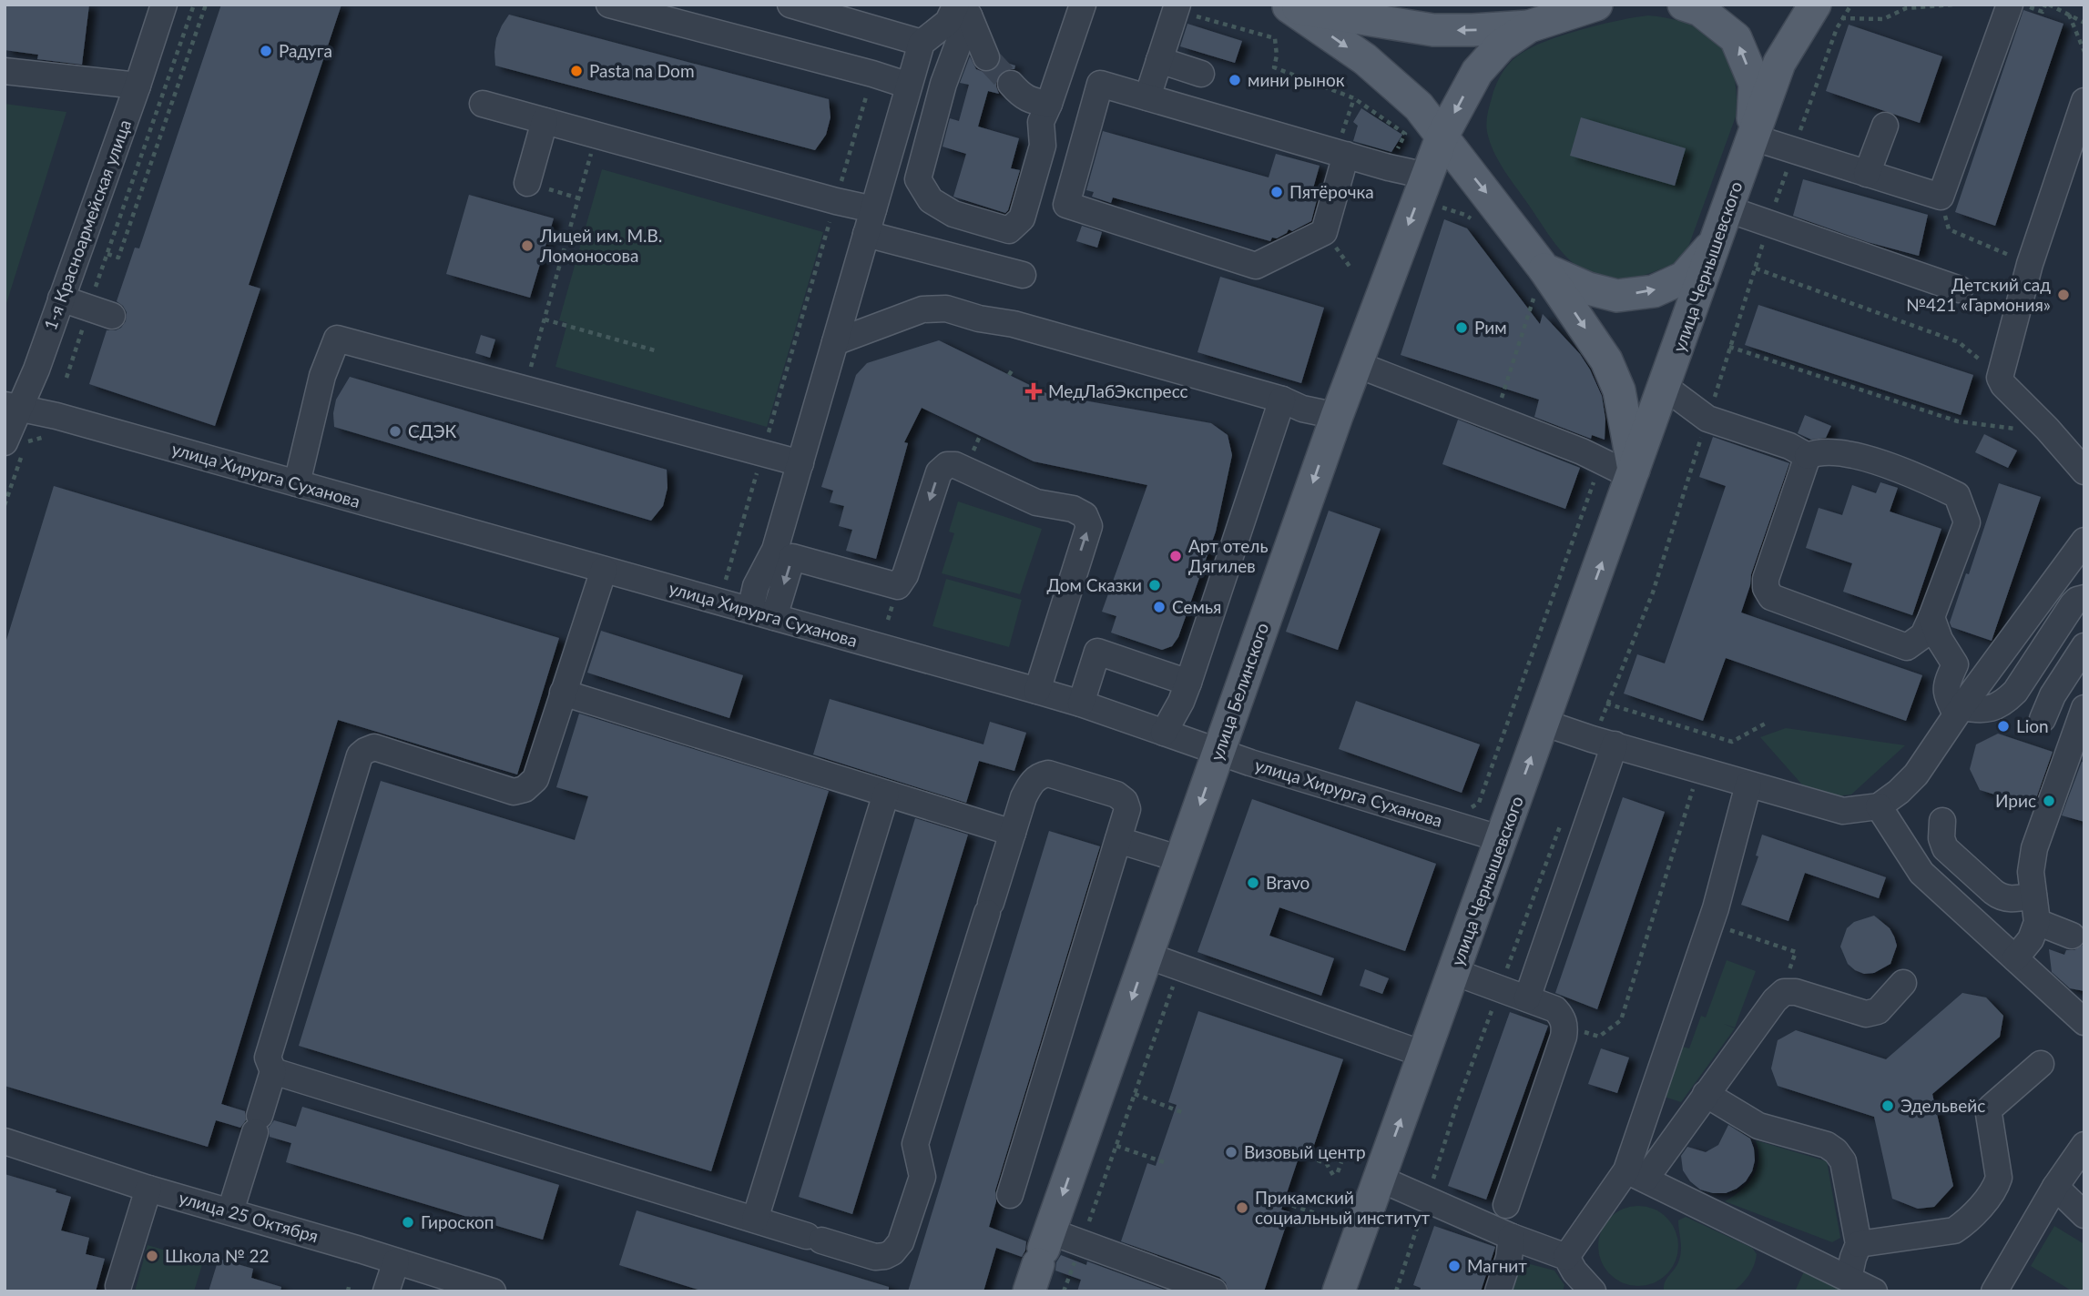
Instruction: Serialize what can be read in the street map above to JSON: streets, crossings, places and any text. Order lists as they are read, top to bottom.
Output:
{
  "streets": {
    "main road": ["улица Чернышевского", "улица Белинского"],
    "street": ["1-я Красноармейская улица", "улица Хирурга Суханова", "улица 25 Октября"]
  },
  "crossings": [
    ["1-я Красноармейская улица", "улица Хирурга Суханова"],
    ["улица Чернышевского", "улица Хирурга Суханова"],
    ["улица Чернышевского", "улица Белинского"],
    ["улица Хирурга Суханова", "улица Белинского"]
  ],
  "one_way": ["улица Белинского"],
  "places": {
    "other": [
      "Радуга",
      "Pasta na Dom",
      "мини рынок",
      "Пятёрочка",
      "Лицей им. М.В. Ломоносова",
      "Детский сад №421 «Гармония»",
      "Рим",
      "СДЭК",
      "Арт отель Дягилев",
      "Дом Сказки",
      "Семья",
      "Lion",
      "Ирис",
      "Bravo",
      "Эдельвейс",
      "Визовый центр",
      "Прикамский социальный институт",
      "Гироскоп",
      "Школа № 22",
      "Магнит"
    ],
    "health": ["МедЛабЭкспресс"]
  }
}
